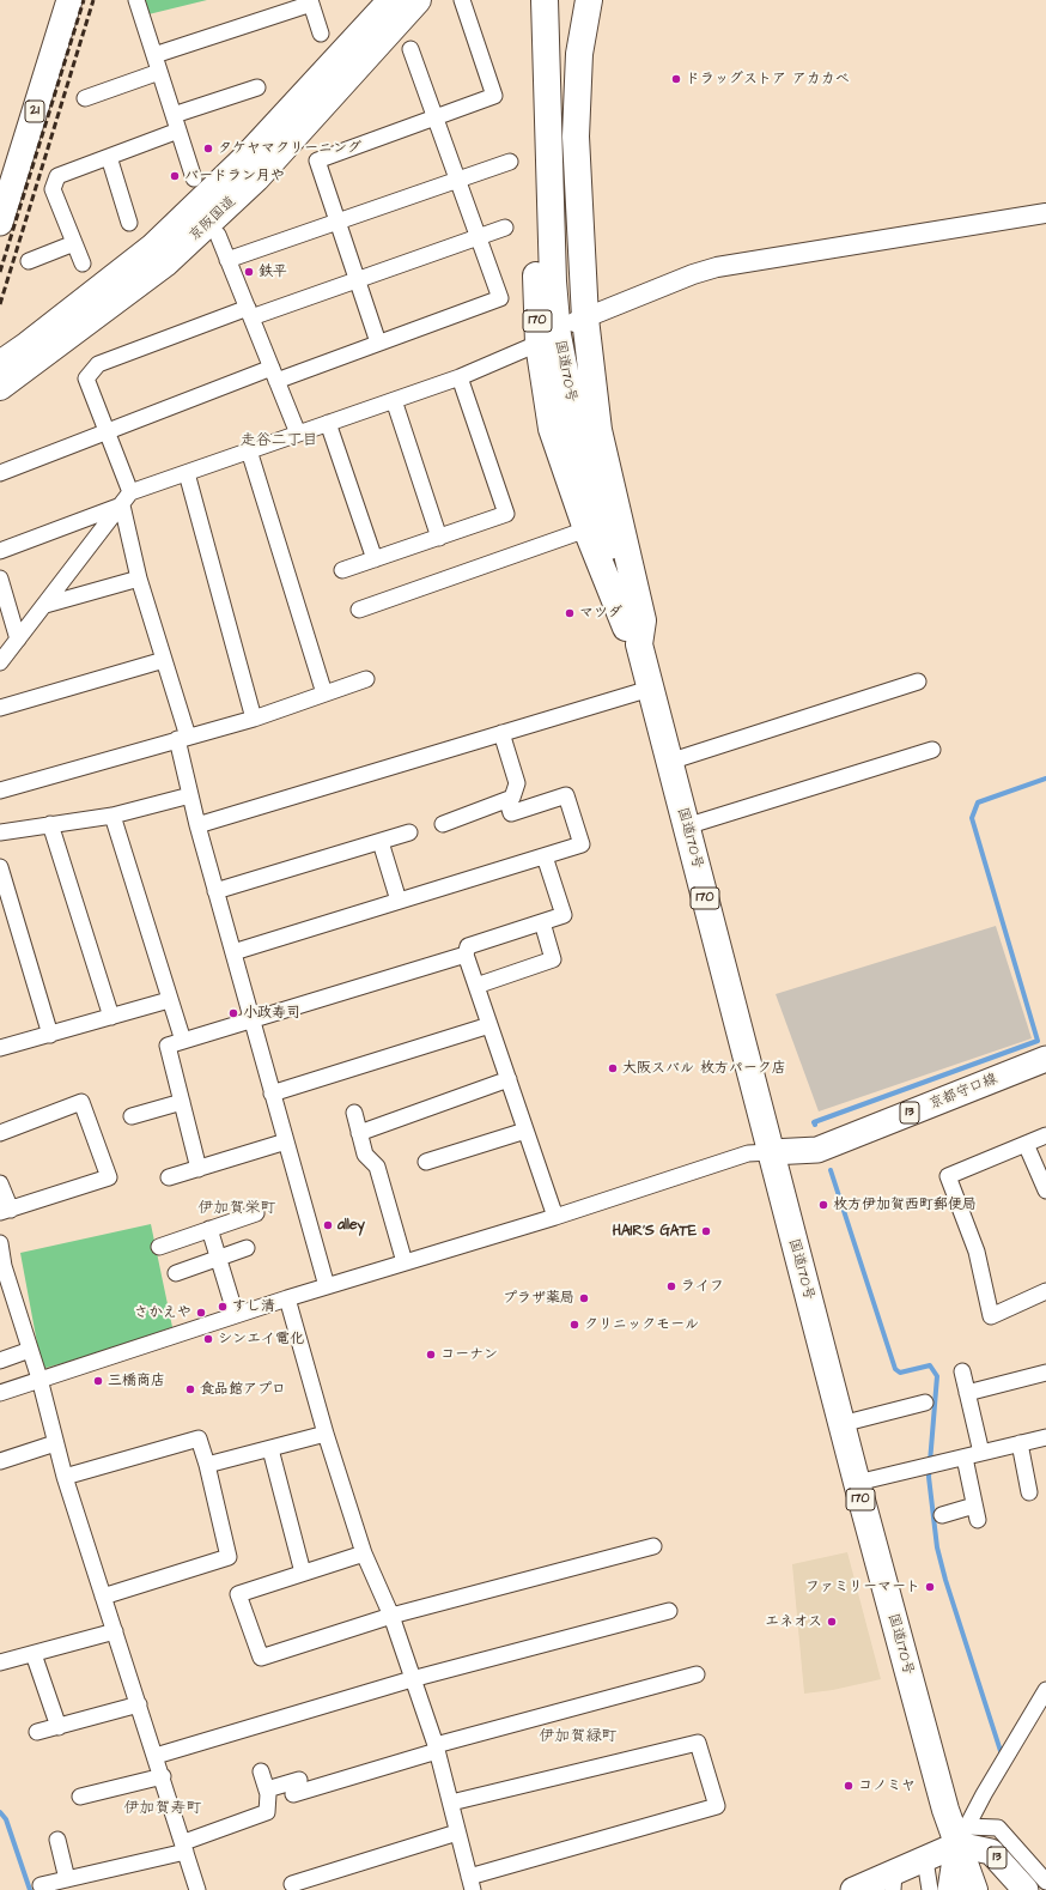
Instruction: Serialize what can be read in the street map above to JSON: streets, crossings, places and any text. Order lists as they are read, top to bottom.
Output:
{
  "streets": {
    "highway": ["京阪国道", "170", "国道170号"],
    "main road": ["21", "京都守口線", "13"]
  },
  "crossings": [
    ["170", "国道170号"],
    ["国道170号", "京都守口線"],
    ["国道170号", "13"]
  ],
  "districts": [
    "走谷二丁目",
    "伊加賀栄町",
    "伊加賀緑町",
    "伊加賀寿町"
  ],
  "places": [
    "ドラッグストア アカカベ",
    "タケヤマクリーニング",
    "バードラン月や",
    "鉄平",
    "マツダ",
    "小政寿司",
    "大阪スバル 枚方パーク店",
    "枚方伊加賀西町郵便局",
    "alley",
    "HAIR’S GATE",
    "ライフ",
    "プラザ薬局",
    "すし清",
    "さかえや",
    "クリニックモール",
    "シンエイ電化",
    "コーナン",
    "三橋商店",
    "食品館アプロ",
    "ファミリーマート",
    "エネオス",
    "コノミヤ"
  ]
}
